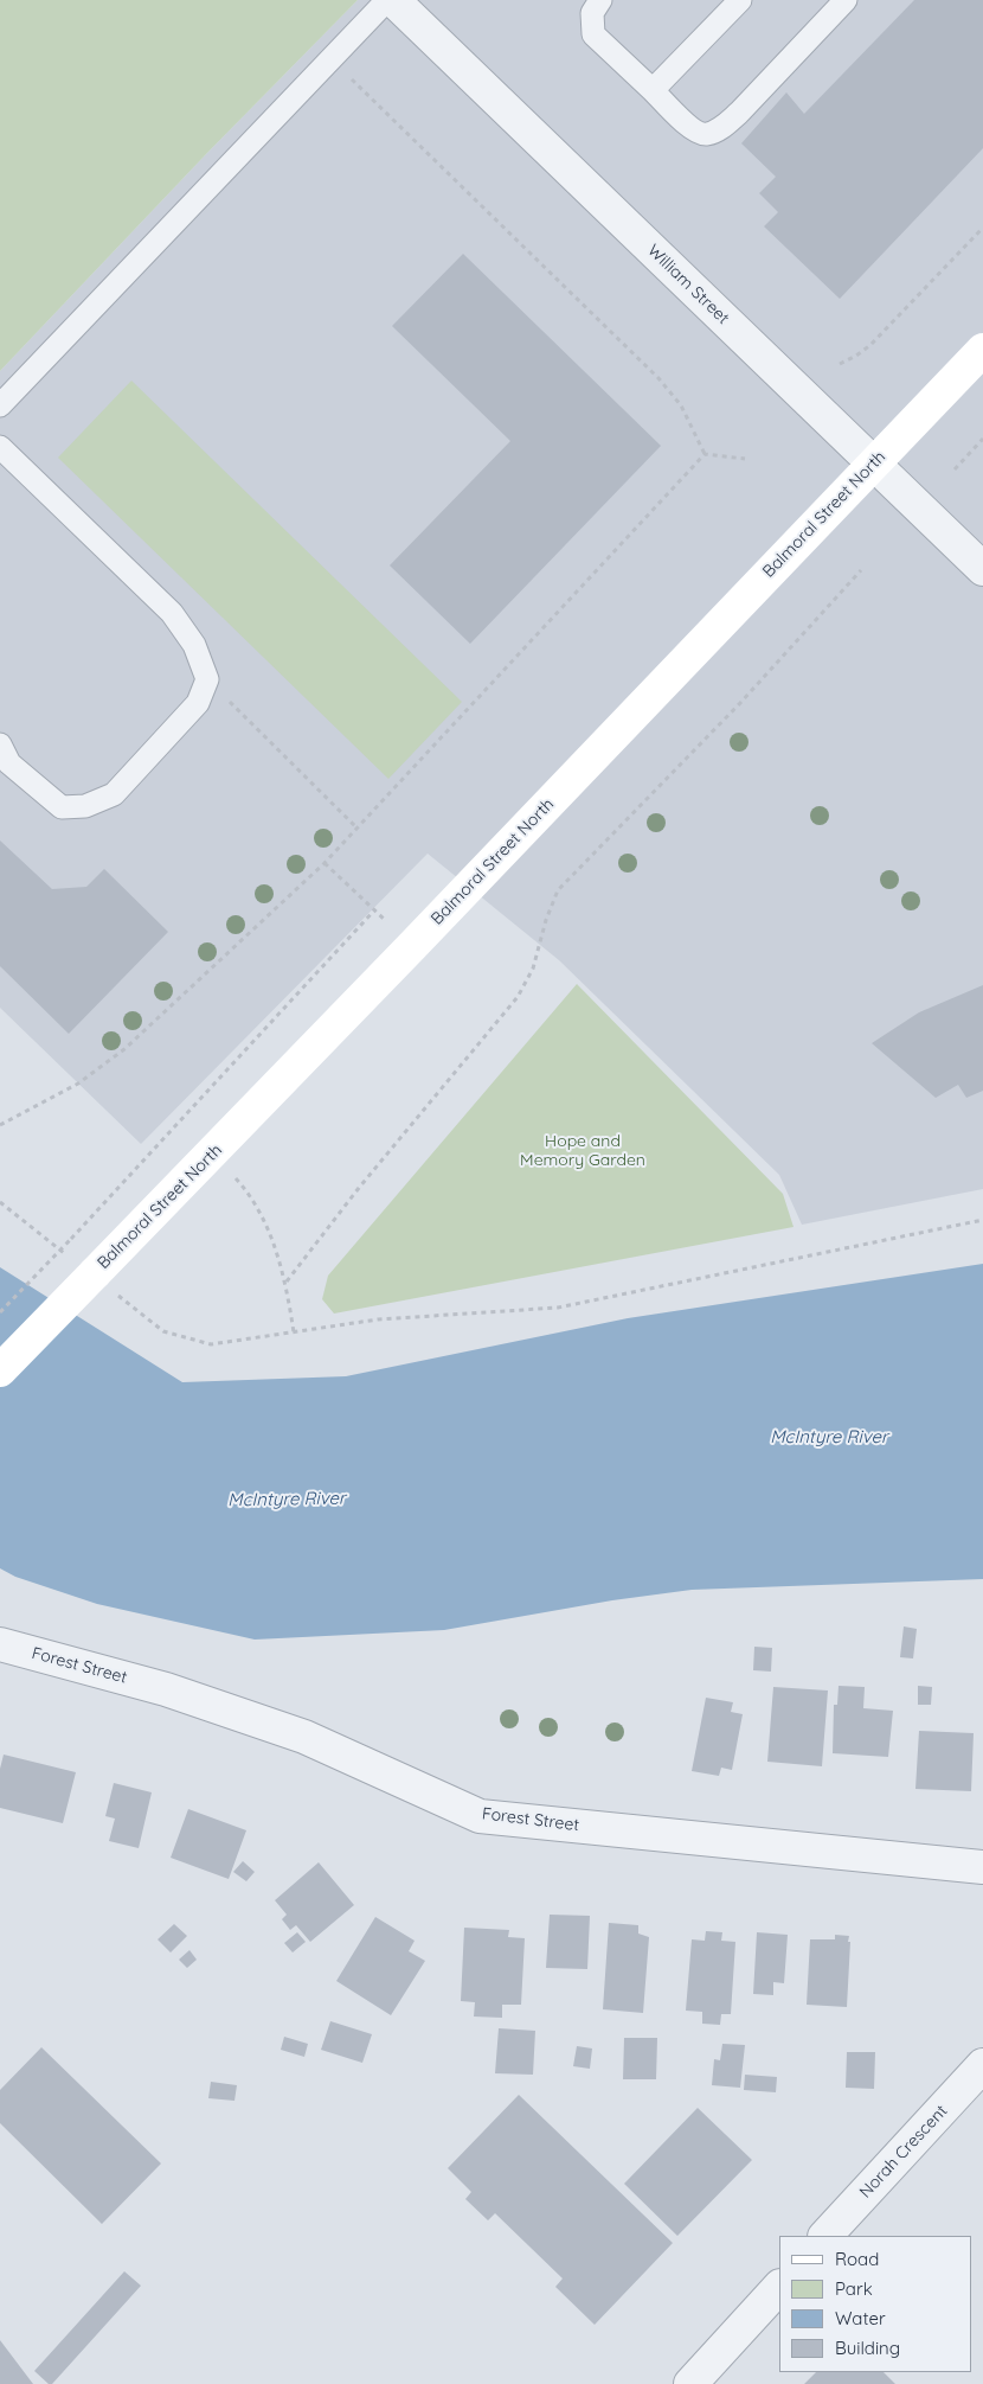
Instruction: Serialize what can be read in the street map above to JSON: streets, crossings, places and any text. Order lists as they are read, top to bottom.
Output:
{
  "streets": {
    "main road": ["Balmoral Street North"],
    "street": ["William Street", "Forest Street", "Norah Crescent"]
  },
  "crossings": [
    ["William Street", "Balmoral Street North"]
  ],
  "water": ["McIntyre River"],
  "parks": ["Hope and Memory Garden"],
  "legend": [
    "Road",
    "Park",
    "Water",
    "Building"
  ]
}
